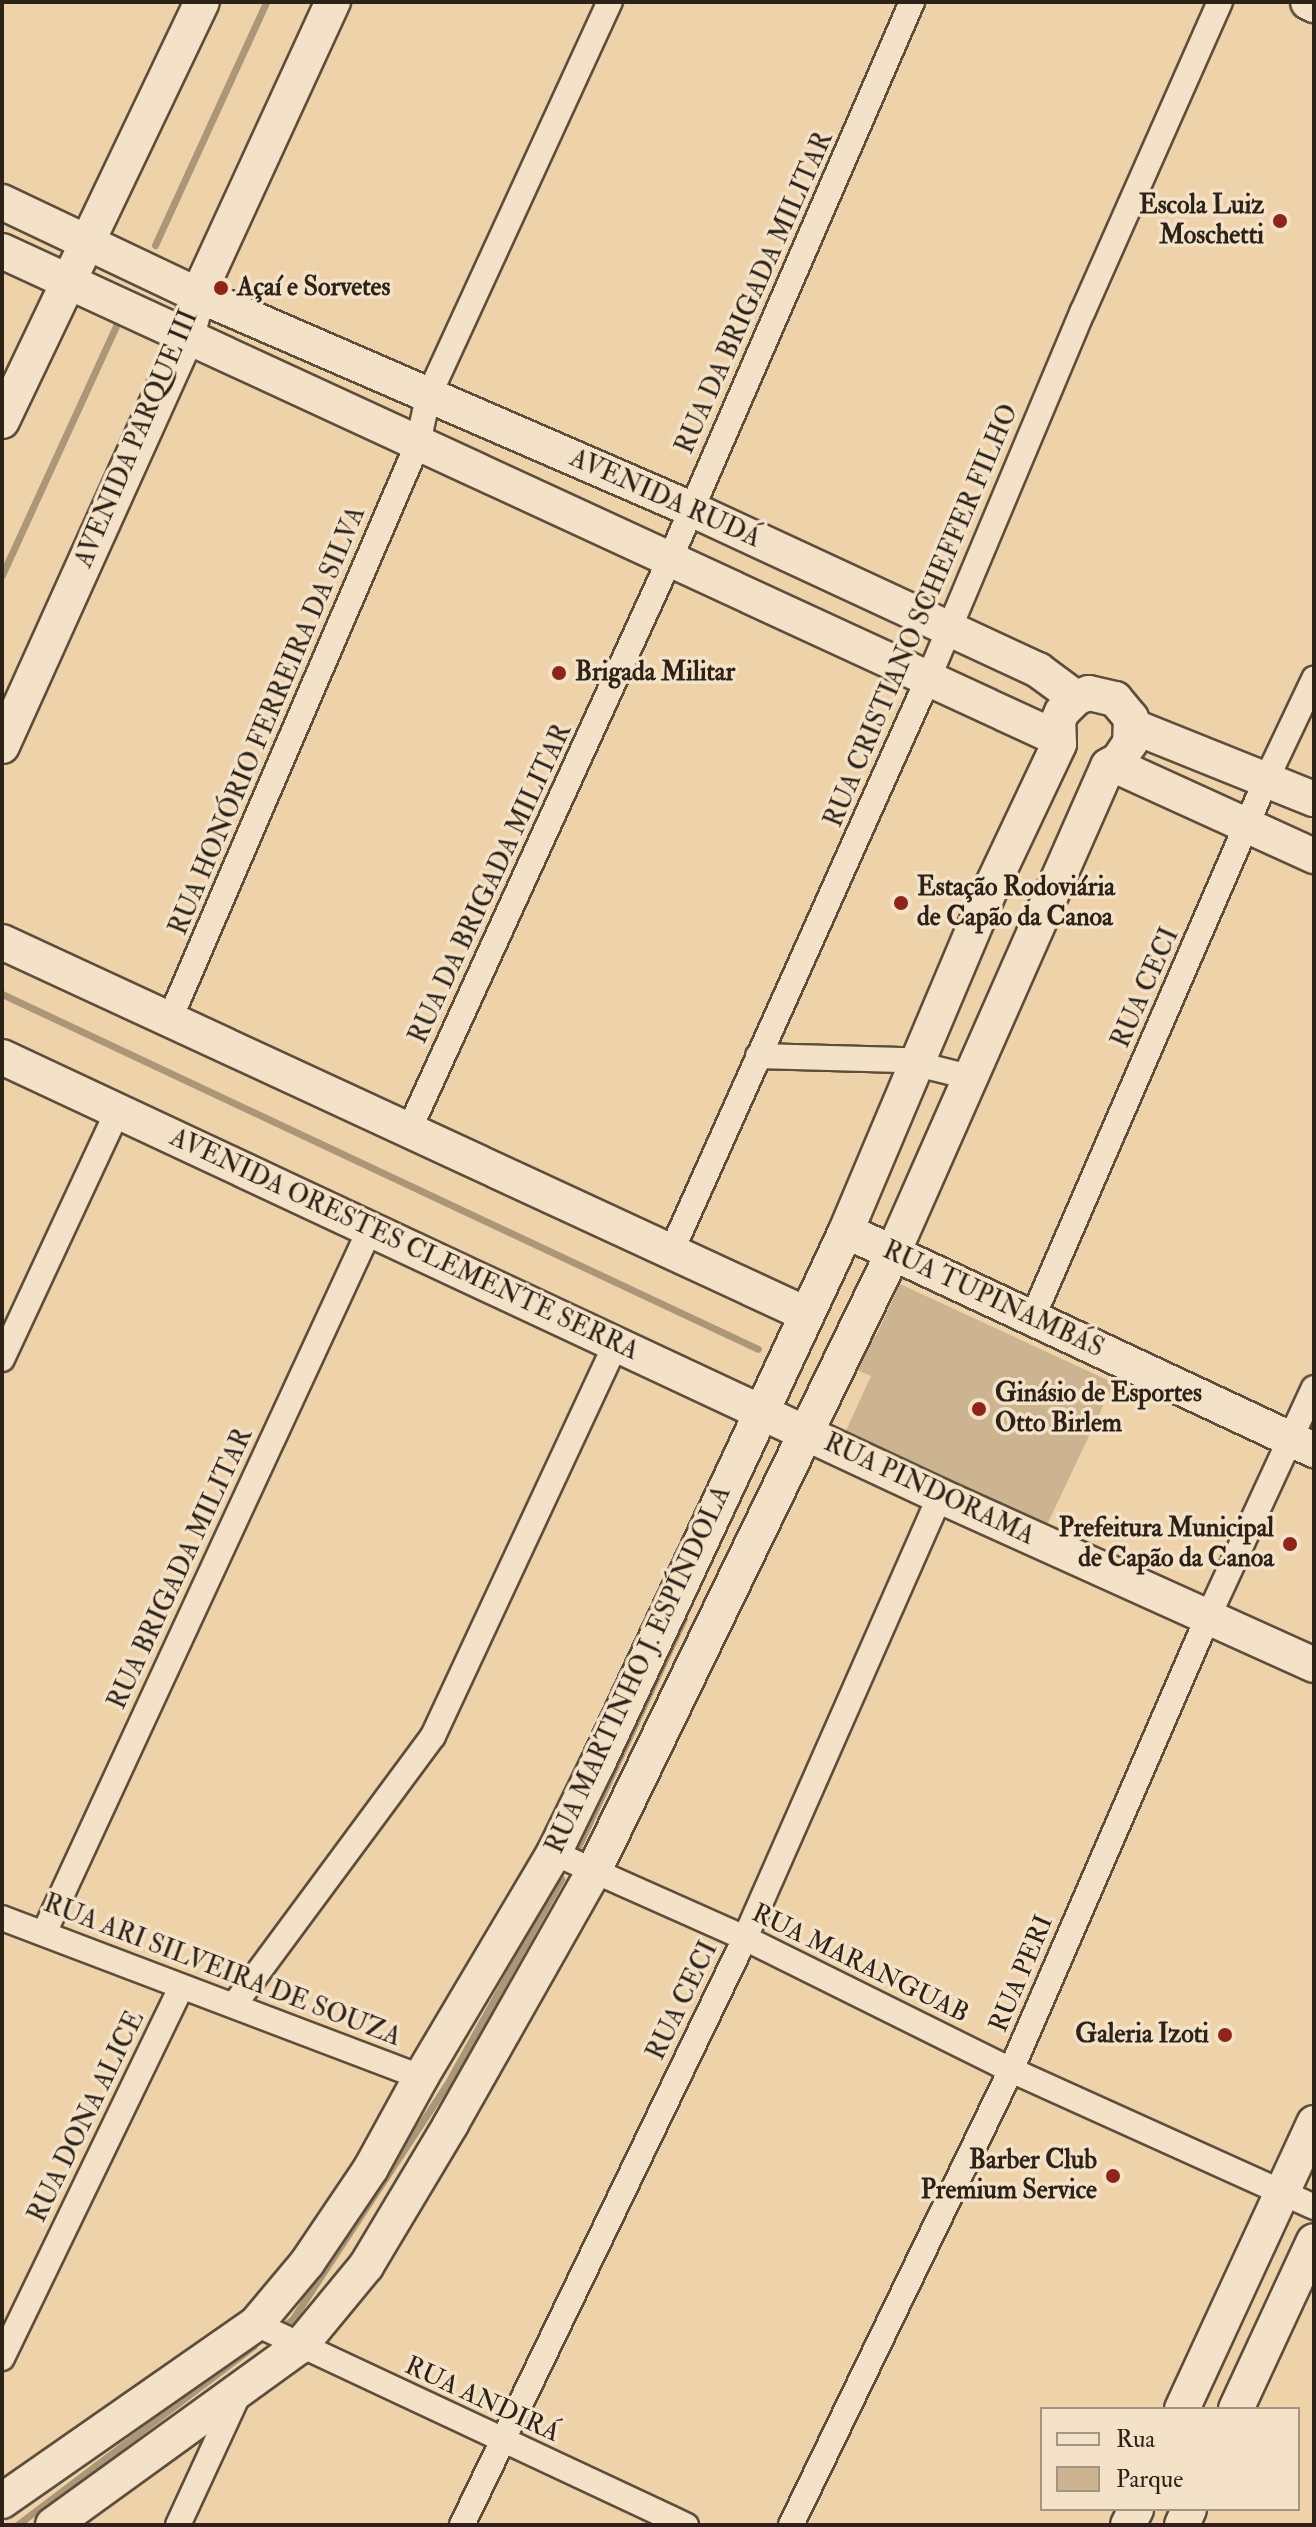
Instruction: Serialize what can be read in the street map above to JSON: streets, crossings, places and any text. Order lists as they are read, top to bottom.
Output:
{
  "streets": {
    "main road": [
      "AVENIDA PARQUE III",
      "AVENIDA RUDÁ",
      "AVENIDA ORESTES CLEMENTE SERRA",
      "RUA TUPINAMBÁS",
      "RUA PINDORAMA",
      "RUA MARTINHO J. ESPÍNDOLA"
    ],
    "street": [
      "RUA DA BRIGADA MILITAR",
      "RUA CRISTIANO SCHEFFER FILHO",
      "RUA HONÓRIO FERREIRA DA SILVA",
      "RUA CECI",
      "RUA BRIGADA MILITAR",
      "RUA MARANGUAB",
      "RUA ARI SILVEIRA DE SOUZA",
      "RUA PERI",
      "RUA DONA ALICE",
      "RUA ANDIRÁ"
    ]
  },
  "crossings": [
    ["RUA DA BRIGADA MILITAR", "AVENIDA RUDÁ"],
    ["AVENIDA PARQUE III", "AVENIDA RUDÁ"],
    ["AVENIDA RUDÁ", "RUA CRISTIANO SCHEFFER FILHO"],
    ["AVENIDA RUDÁ", "RUA HONÓRIO FERREIRA DA SILVA"],
    ["AVENIDA RUDÁ", "RUA CECI"],
    ["AVENIDA RUDÁ", "RUA MARTINHO J. ESPÍNDOLA"],
    ["RUA CECI", "RUA TUPINAMBÁS"],
    ["RUA CECI", "RUA PINDORAMA"],
    ["RUA CECI", "RUA MARANGUAB"],
    ["RUA CECI", "RUA ANDIRÁ"],
    ["AVENIDA ORESTES CLEMENTE SERRA", "RUA PINDORAMA"],
    ["AVENIDA ORESTES CLEMENTE SERRA", "RUA BRIGADA MILITAR"],
    ["AVENIDA ORESTES CLEMENTE SERRA", "RUA MARTINHO J. ESPÍNDOLA"],
    ["RUA TUPINAMBÁS", "RUA MARTINHO J. ESPÍNDOLA"],
    ["RUA TUPINAMBÁS", "RUA PERI"],
    ["RUA PINDORAMA", "RUA MARTINHO J. ESPÍNDOLA"],
    ["RUA PINDORAMA", "RUA PERI"],
    ["RUA BRIGADA MILITAR", "RUA ARI SILVEIRA DE SOUZA"],
    ["RUA MARTINHO J. ESPÍNDOLA", "RUA MARANGUAB"],
    ["RUA MARTINHO J. ESPÍNDOLA", "RUA ARI SILVEIRA DE SOUZA"],
    ["RUA MARTINHO J. ESPÍNDOLA", "RUA ANDIRÁ"],
    ["RUA MARANGUAB", "RUA PERI"],
    ["RUA ARI SILVEIRA DE SOUZA", "RUA DONA ALICE"]
  ],
  "places": [
    "Escola Luiz Moschetti",
    "Açaí e Sorvetes",
    "Brigada Militar",
    "Estação Rodoviária de Capão da Canoa",
    "Ginásio de Esportes Otto Birlem",
    "Prefeitura Municipal de Capão da Canoa",
    "Galeria Izoti",
    "Barber Club Premium Service"
  ],
  "legend": ["Rua", "Parque"]
}
